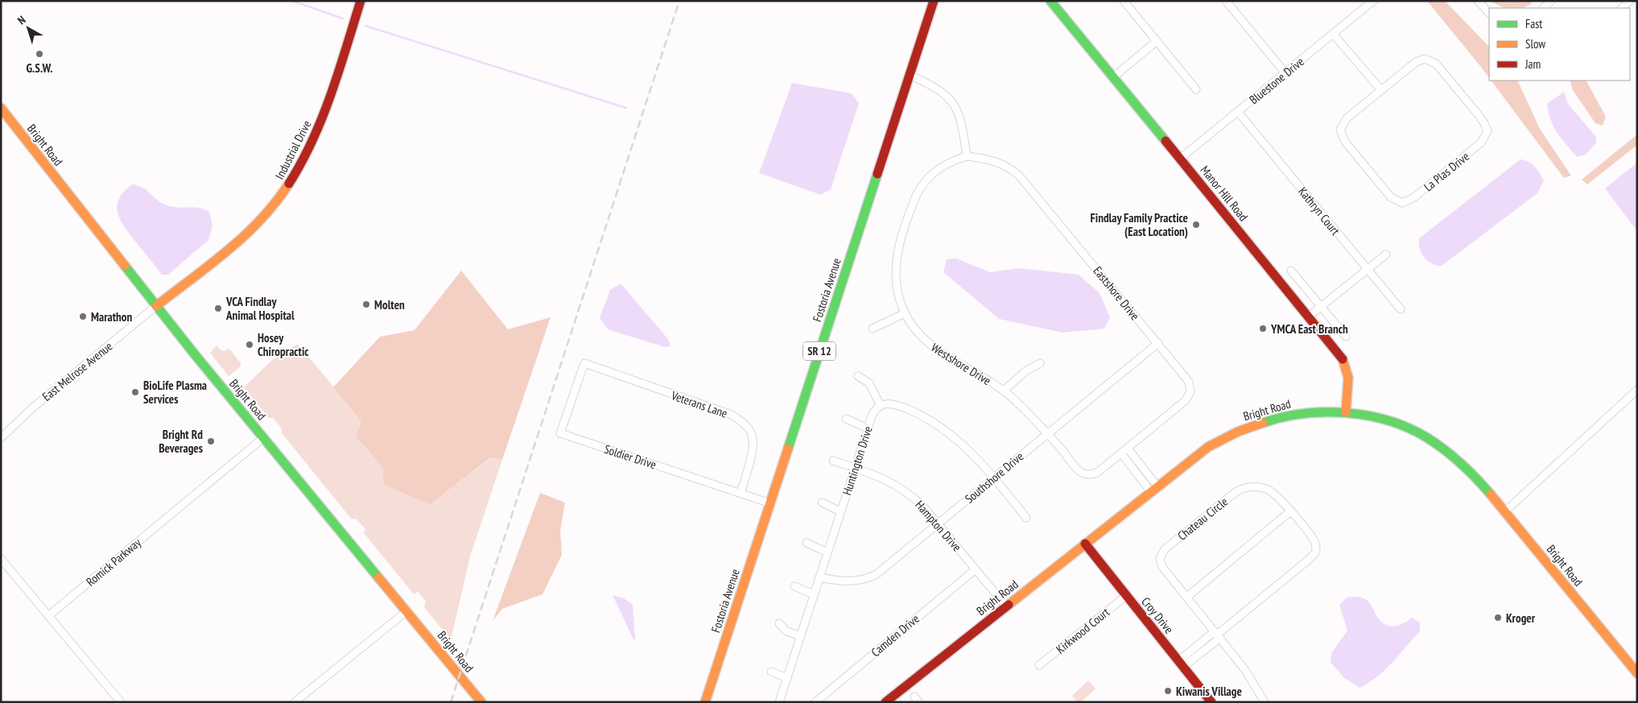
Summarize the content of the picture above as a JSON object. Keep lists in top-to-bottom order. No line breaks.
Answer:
{"streets":{"main road":["Bright Road","Industrial Drive","Manor Hill Road","Fostoria Avenue","SR 12","Croy Drive"],"street":["Bluestone Drive","La Plas Drive","Kathryn Court","Eastshore Drive","Westshore Drive","East Melrose Avenue","Veterans Lane","Soldier Drive","Huntington Drive","Southshore Drive","Chateau Circle","Hampton Drive","Romick Parkway","Kirkwood Court","Camden Drive"]},"crossings":[["Bluestone Drive","Manor Hill Road"],["Bluestone Drive","Kathryn Court"],["Bright Road","Industrial Drive"],["Bright Road","Manor Hill Road"],["Bright Road","East Melrose Avenue"],["Bright Road","Hampton Drive"],["Bright Road","Romick Parkway"],["Bright Road","Croy Drive"],["Industrial Drive","East Melrose Avenue"],["Fostoria Avenue","Soldier Drive"],["Eastshore Drive","Westshore Drive"],["Eastshore Drive","Southshore Drive"],["Westshore Drive","Southshore Drive"],["Veterans Lane","Soldier Drive"],["Huntington Drive","Southshore Drive"],["Huntington Drive","Hampton Drive"],["Southshore Drive","Hampton Drive"],["Hampton Drive","Camden Drive"],["Croy Drive","Kirkwood Court"]],"places":["G.S.W.","Findlay Family Practice (East Location)","Molten","VCA Findlay Animal Hospital","Marathon","YMCA East Branch","Hosey Chiropractic","BioLife Plasma Services","Bright Rd Beverages","Kroger","Kiwanis Village"],"legend":["Fast","Slow","Jam"],"north":"top left"}
